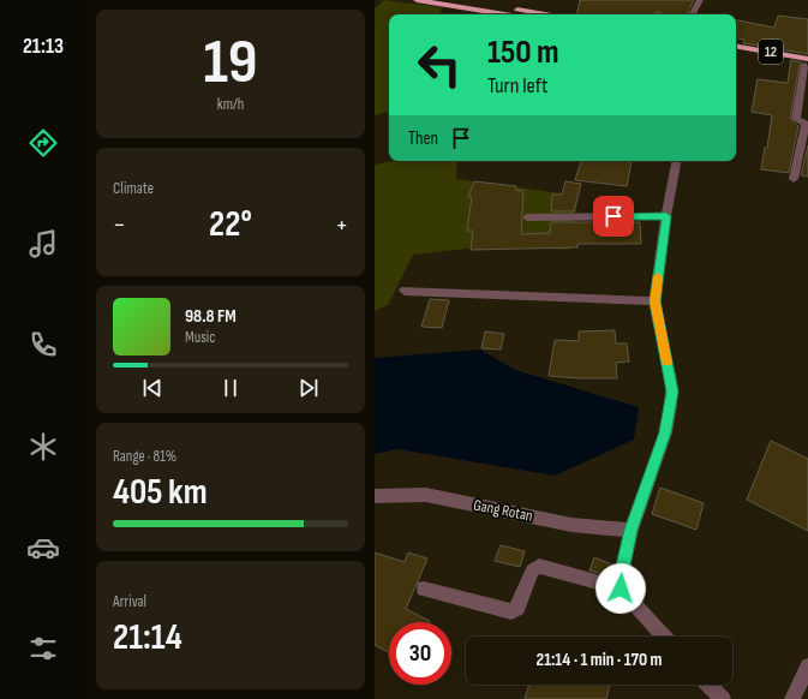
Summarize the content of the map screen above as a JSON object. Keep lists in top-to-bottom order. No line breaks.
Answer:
{"streets":{"highway":["12"],"street":["Gang Rotan"]},"page":{"tabs":"21:13","tile":[["19","km/h"],"Climate",["Range · 81%","405 km"],["Arrival","21:14"]],"turn":["150 m","Turn left"],"then":"Then","heat":["−","22°","+"],"song":["98.8 FM","Music"],"limit":"30","trip":"21:14 · 1 min · 170 m"}}
